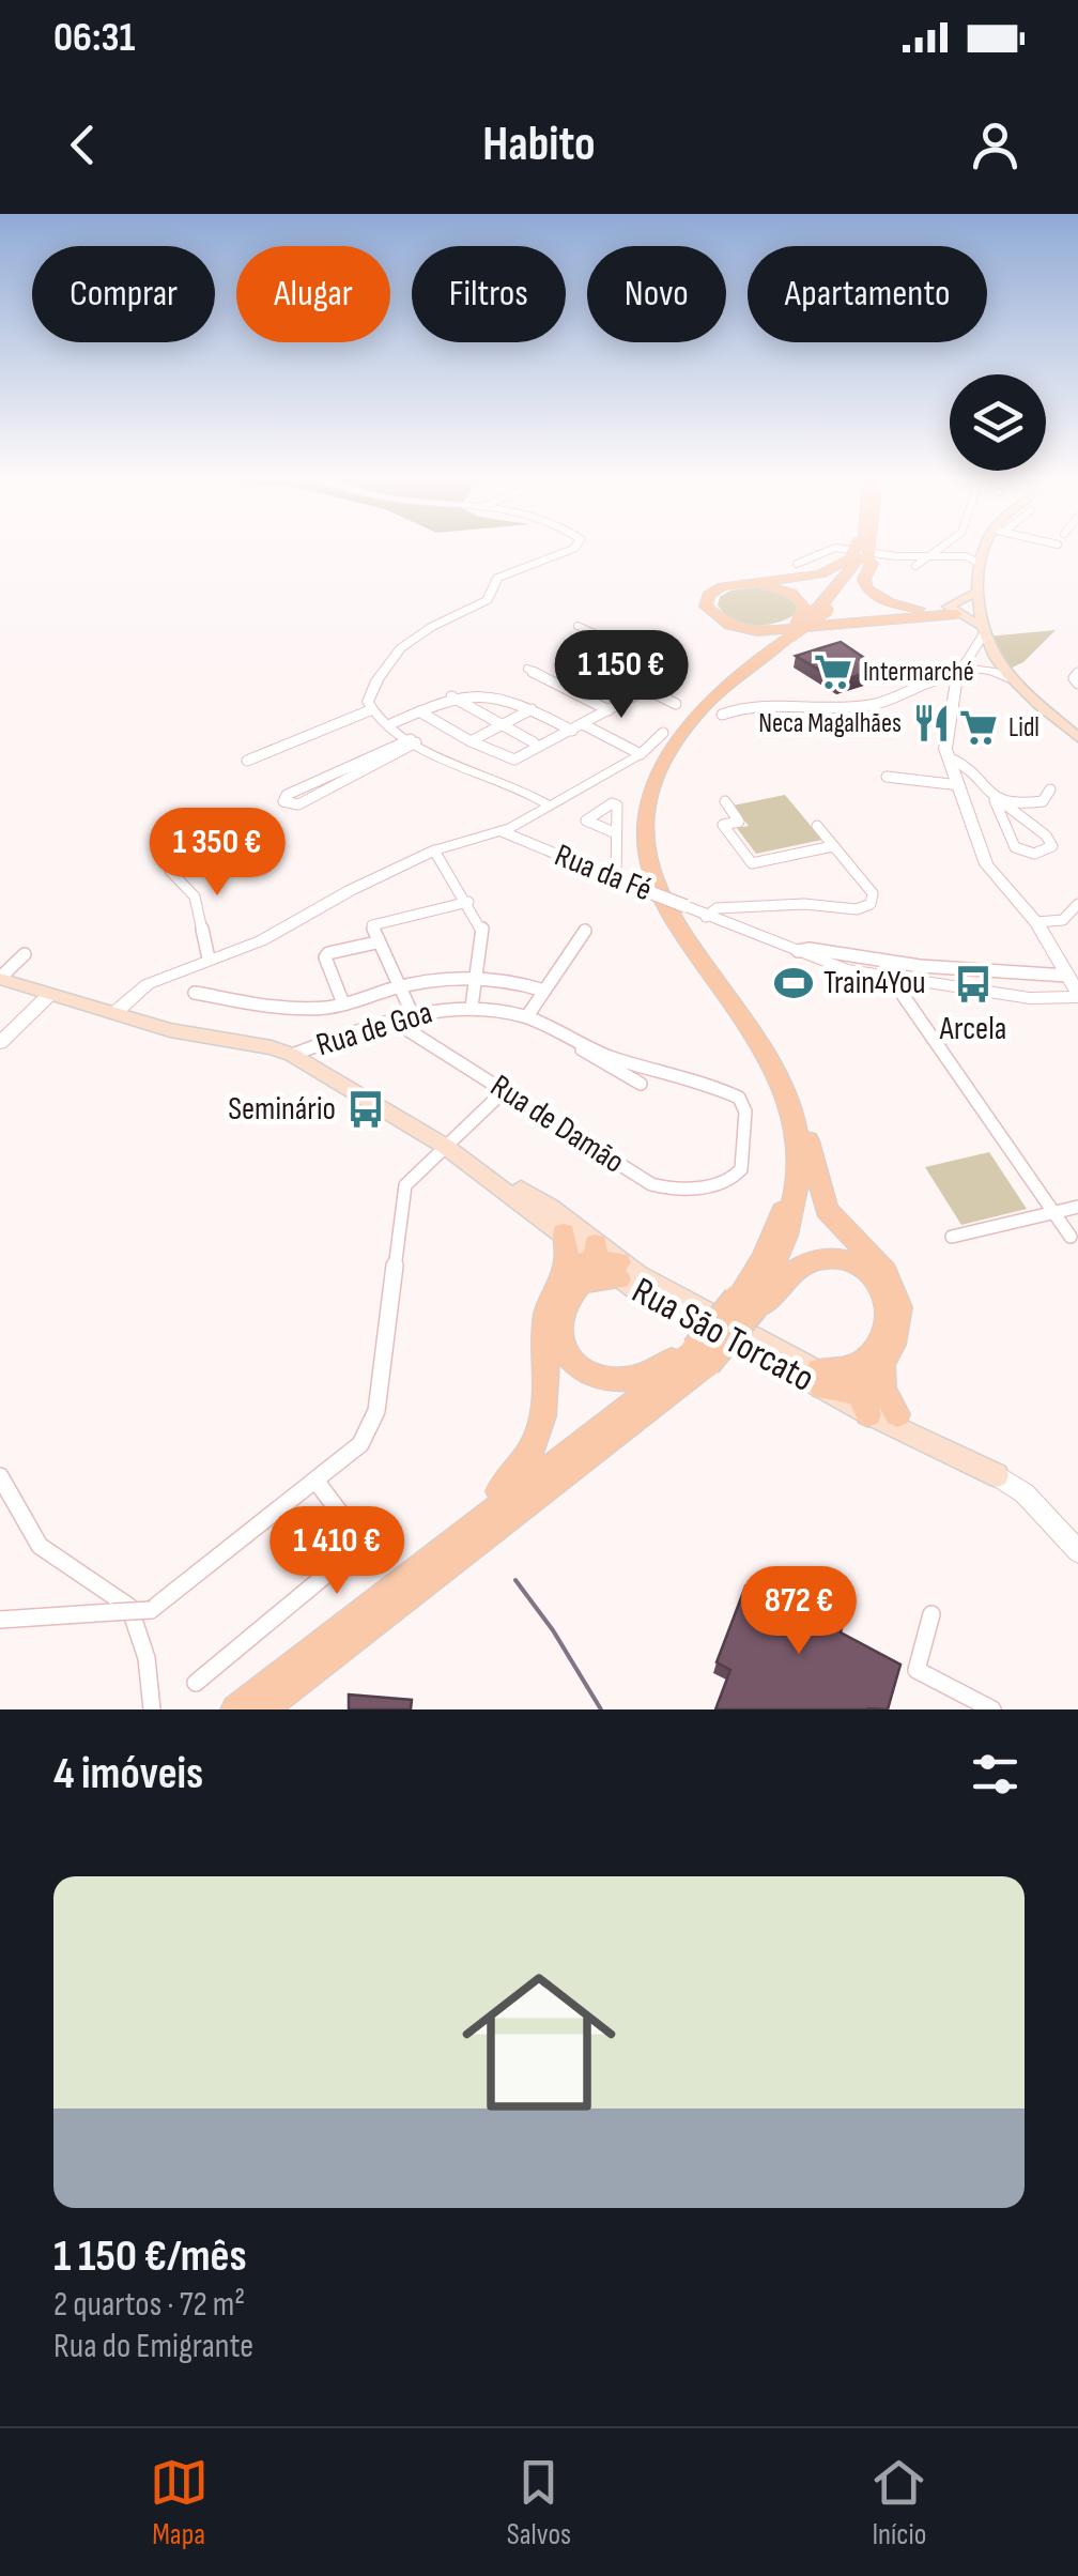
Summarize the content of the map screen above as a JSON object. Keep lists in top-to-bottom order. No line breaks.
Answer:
{"streets":{"main road":["Rua São Torcato"],"street":["Rua da Fé","Rua de Goa","Rua de Damão"]},"crossings":[["Rua de Goa","Rua de Damão"],["Rua de Goa","Rua São Torcato"]],"places":{"supermarket":["Intermarché","Lidl"],"restaurant":["Neca Magalhães"],"sports":["Train4You"],"bus stop":["Arcela","Seminário"]},"page":{"status":"06:31","header":"Habito","chip":["Comprar","Alugar","Filtros","Novo","Apartamento"],"price":["1 150 €","1 350 €","1 410 €","872 €"],"heading":"4 imóveis","list":[{"name":"1 150 €/mês","note":"2 quartos · 72 m² · Rua do Emigrante"}],"tabs":["Mapa","Salvos","Início"]}}
